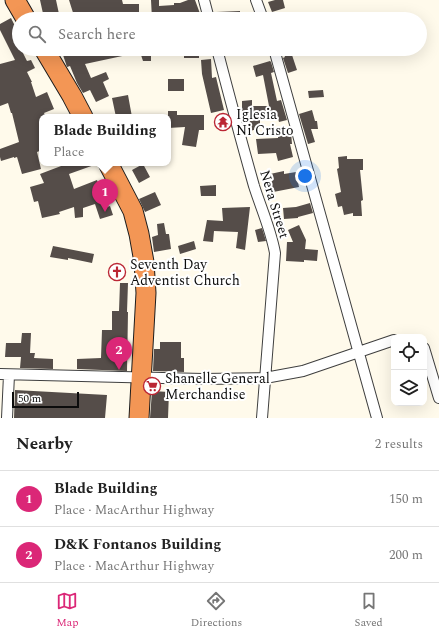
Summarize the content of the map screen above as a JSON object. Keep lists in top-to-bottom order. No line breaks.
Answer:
{"streets":{"street":["Nera Street"]},"places":{"temple":["Iglesia Ni Cristo"],"church":["Seventh Day Adventist Church"],"supermarket":["Shanelle General Merchandise"]},"scale_bar":"50 m","page":{"search":"Search here","popup":["Blade Building","Place"],"pins":["1","2"],"scale":"50 m","heading":["Nearby","2 results"],"list":[{"mark":"1","name":"Blade Building","note":"Place · MacArthur Highway","value":"150 m"},{"mark":"2","name":"D&K Fontanos Building","note":"Place · MacArthur Highway","value":"200 m"}],"nav":["Map","Directions","Saved"]}}
